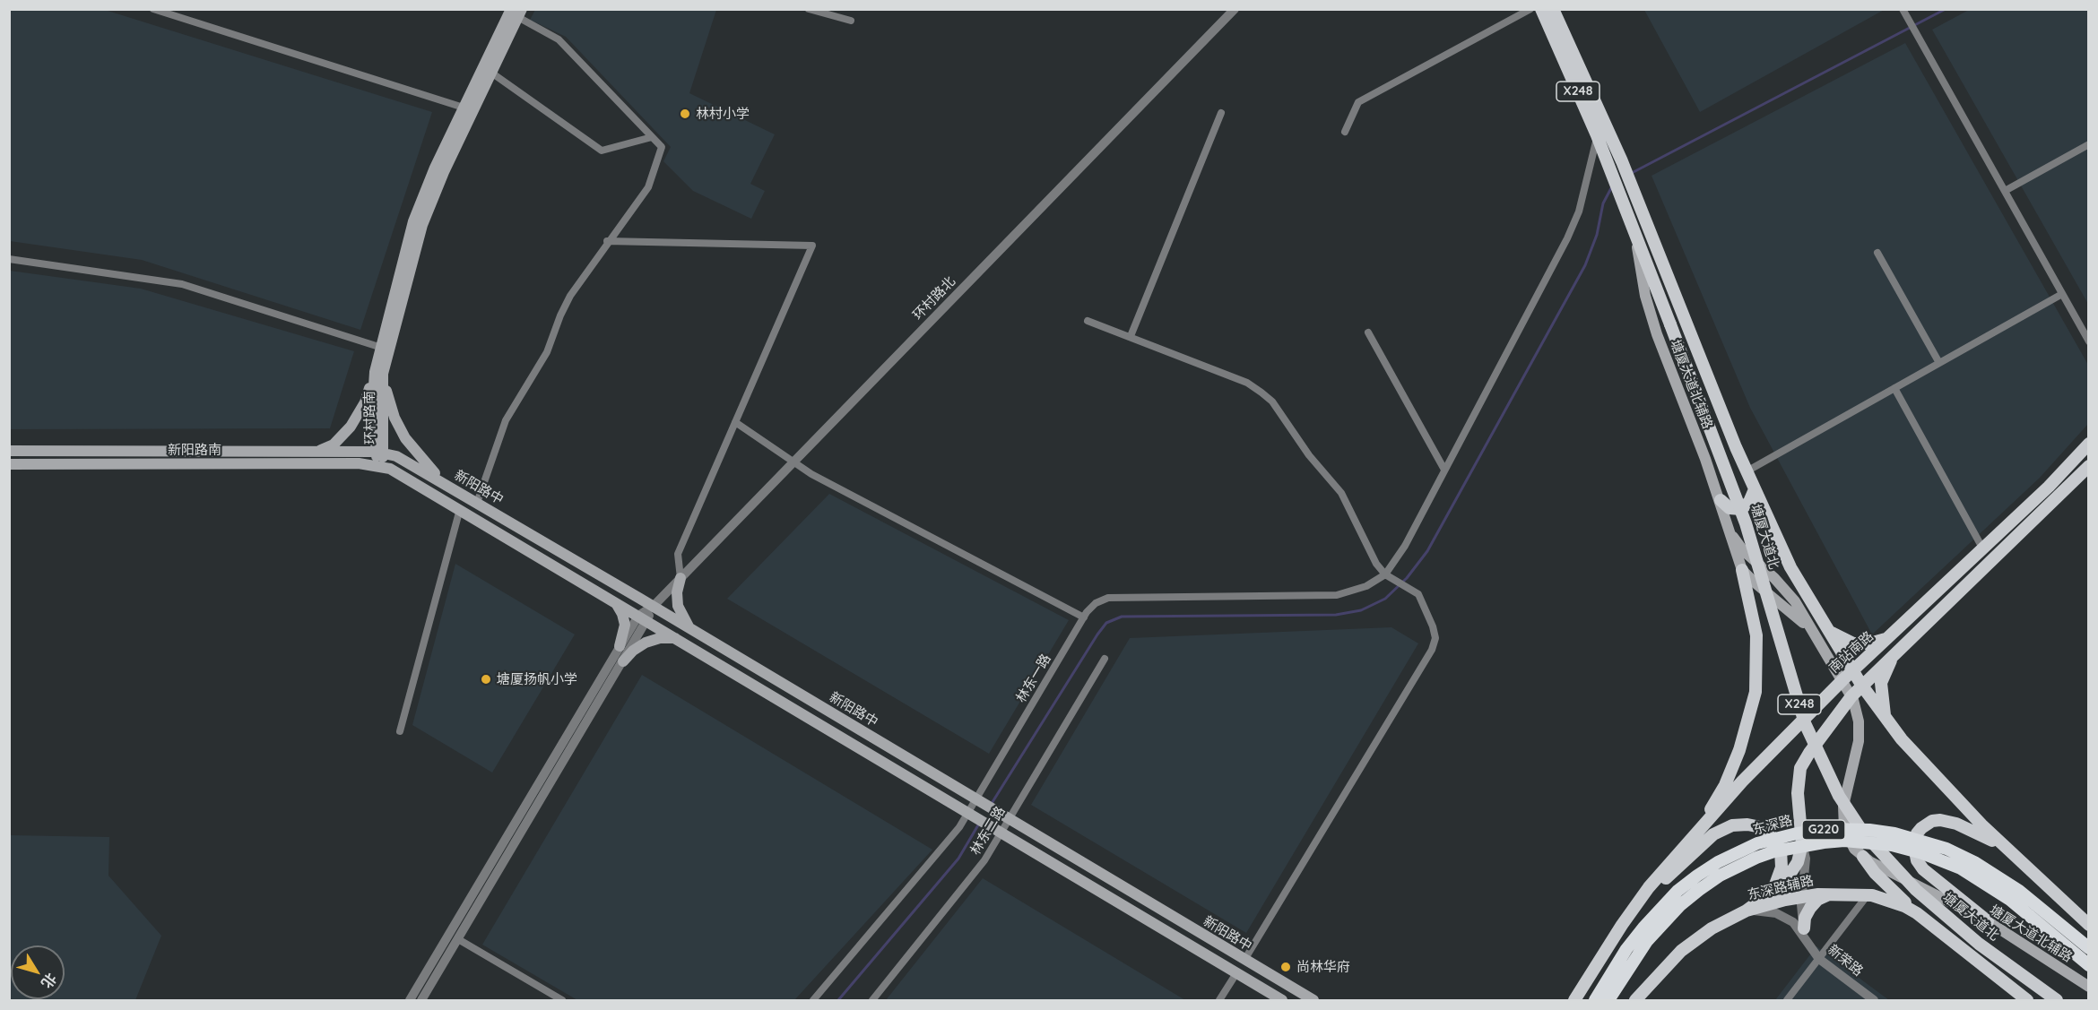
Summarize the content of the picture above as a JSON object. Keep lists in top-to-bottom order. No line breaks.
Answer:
{"streets":{"highway":["东深路","G220"],"main road":["X248","塘厦大道北辅路","环村路南","新阳路南","新阳路中","塘厦大道北","南站南路","东深路辅路"],"street":["环村路北","林东一路","林东二路","新荣路"]},"crossings":[["环村路北","新阳路中"],["塘厦大道北辅路","塘厦大道北"],["塘厦大道北辅路","南站南路"],["环村路南","新阳路南"],["环村路南","新阳路中"],["新阳路南","新阳路中"],["新阳路中","林东一路"],["新阳路中","林东二路"],["塘厦大道北","南站南路"]],"places":["林村小学","塘厦扬帆小学","尚林华府"],"north":"bottom right"}
